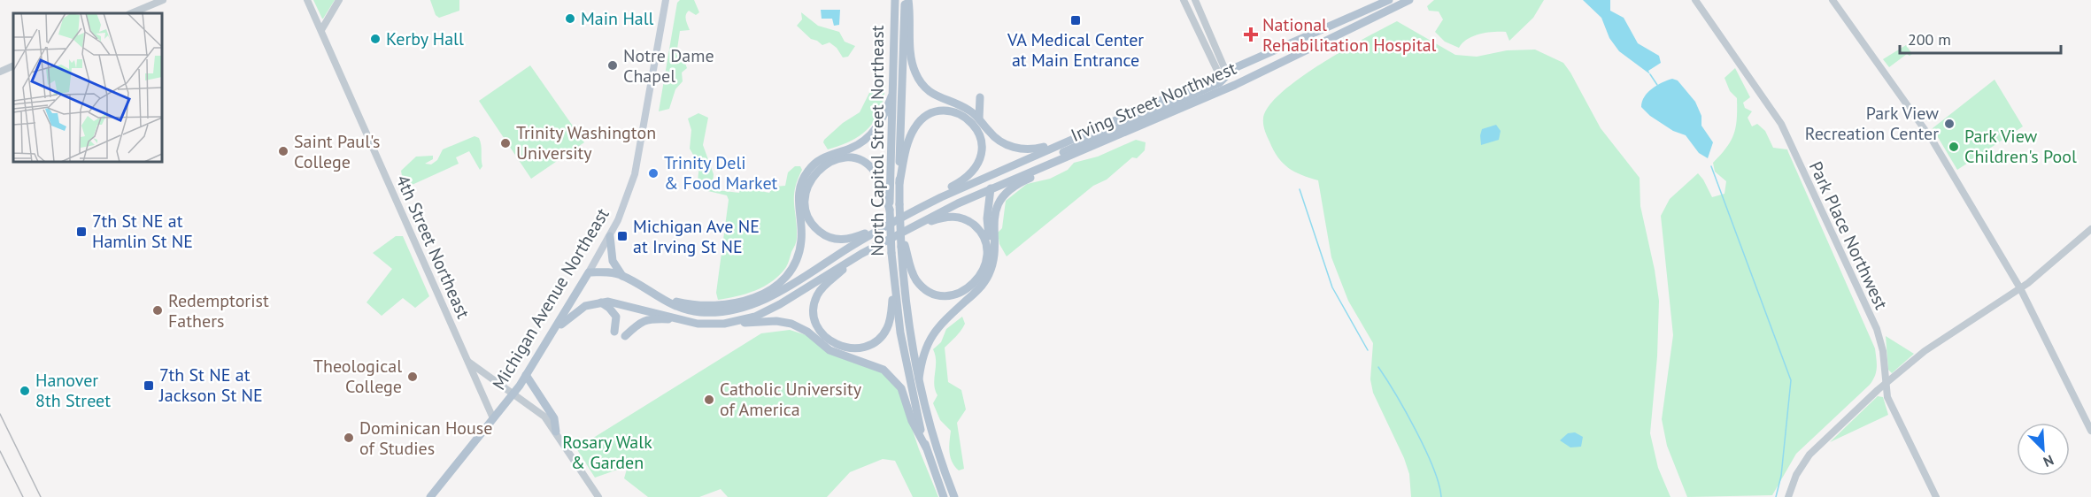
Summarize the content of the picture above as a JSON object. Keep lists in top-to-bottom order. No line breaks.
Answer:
{"streets":{"main road":["Irving Street Northwest","North Capitol Street Northeast","Michigan Avenue Northeast"],"street":["Park Place Northwest","4th Street Northeast"]},"crossings":[["4th Street Northeast","Michigan Avenue Northeast"]],"parks":["Rosary Walk & Garden"],"places":{"other":["Main Hall","Kerby Hall","Notre Dame Chapel","Park View Recreation Center","Trinity Washington University","Park View Children's Pool","Saint Paul's College","Trinity Deli & Food Market","Redemptorist Fathers","Theological College","Hanover 8th Street","Catholic University of America","Dominican House of Studies"],"transit":["VA Medical Center at Main Entrance","7th St NE at Hamlin St NE","Michigan Ave NE at Irving St NE","7th St NE at Jackson St NE"],"health":["National Rehabilitation Hospital"]},"scale_bar":"200 m","north":"bottom right"}
